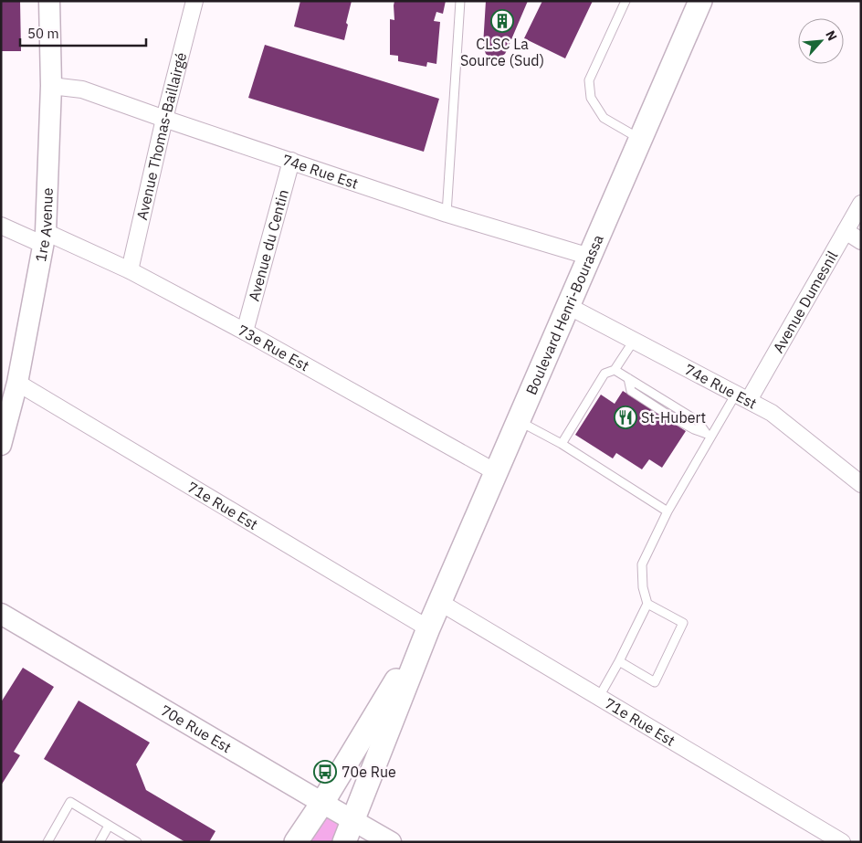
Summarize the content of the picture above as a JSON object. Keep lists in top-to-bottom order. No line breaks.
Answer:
{"streets":{"main road":["Boulevard Henri-Bourassa"],"street":["Avenue Thomas-Baillairgé","74e Rue Est","1re Avenue","Avenue du Centin","Avenue Dumesnil","73e Rue Est","71e Rue Est","70e Rue Est"]},"crossings":[["Avenue Thomas-Baillairgé","74e Rue Est"],["Avenue Thomas-Baillairgé","73e Rue Est"],["74e Rue Est","1re Avenue"],["74e Rue Est","Avenue du Centin"],["74e Rue Est","Avenue Dumesnil"],["74e Rue Est","Boulevard Henri-Bourassa"],["1re Avenue","73e Rue Est"],["1re Avenue","71e Rue Est"],["Avenue du Centin","73e Rue Est"],["Boulevard Henri-Bourassa","73e Rue Est"],["Boulevard Henri-Bourassa","71e Rue Est"],["Boulevard Henri-Bourassa","70e Rue Est"]],"places":{"building":["CLSC La Source (Sud)"],"restaurant":["St-Hubert"],"bus stop":["70e Rue"]},"scale_bar":"50 m","north":"top right"}
